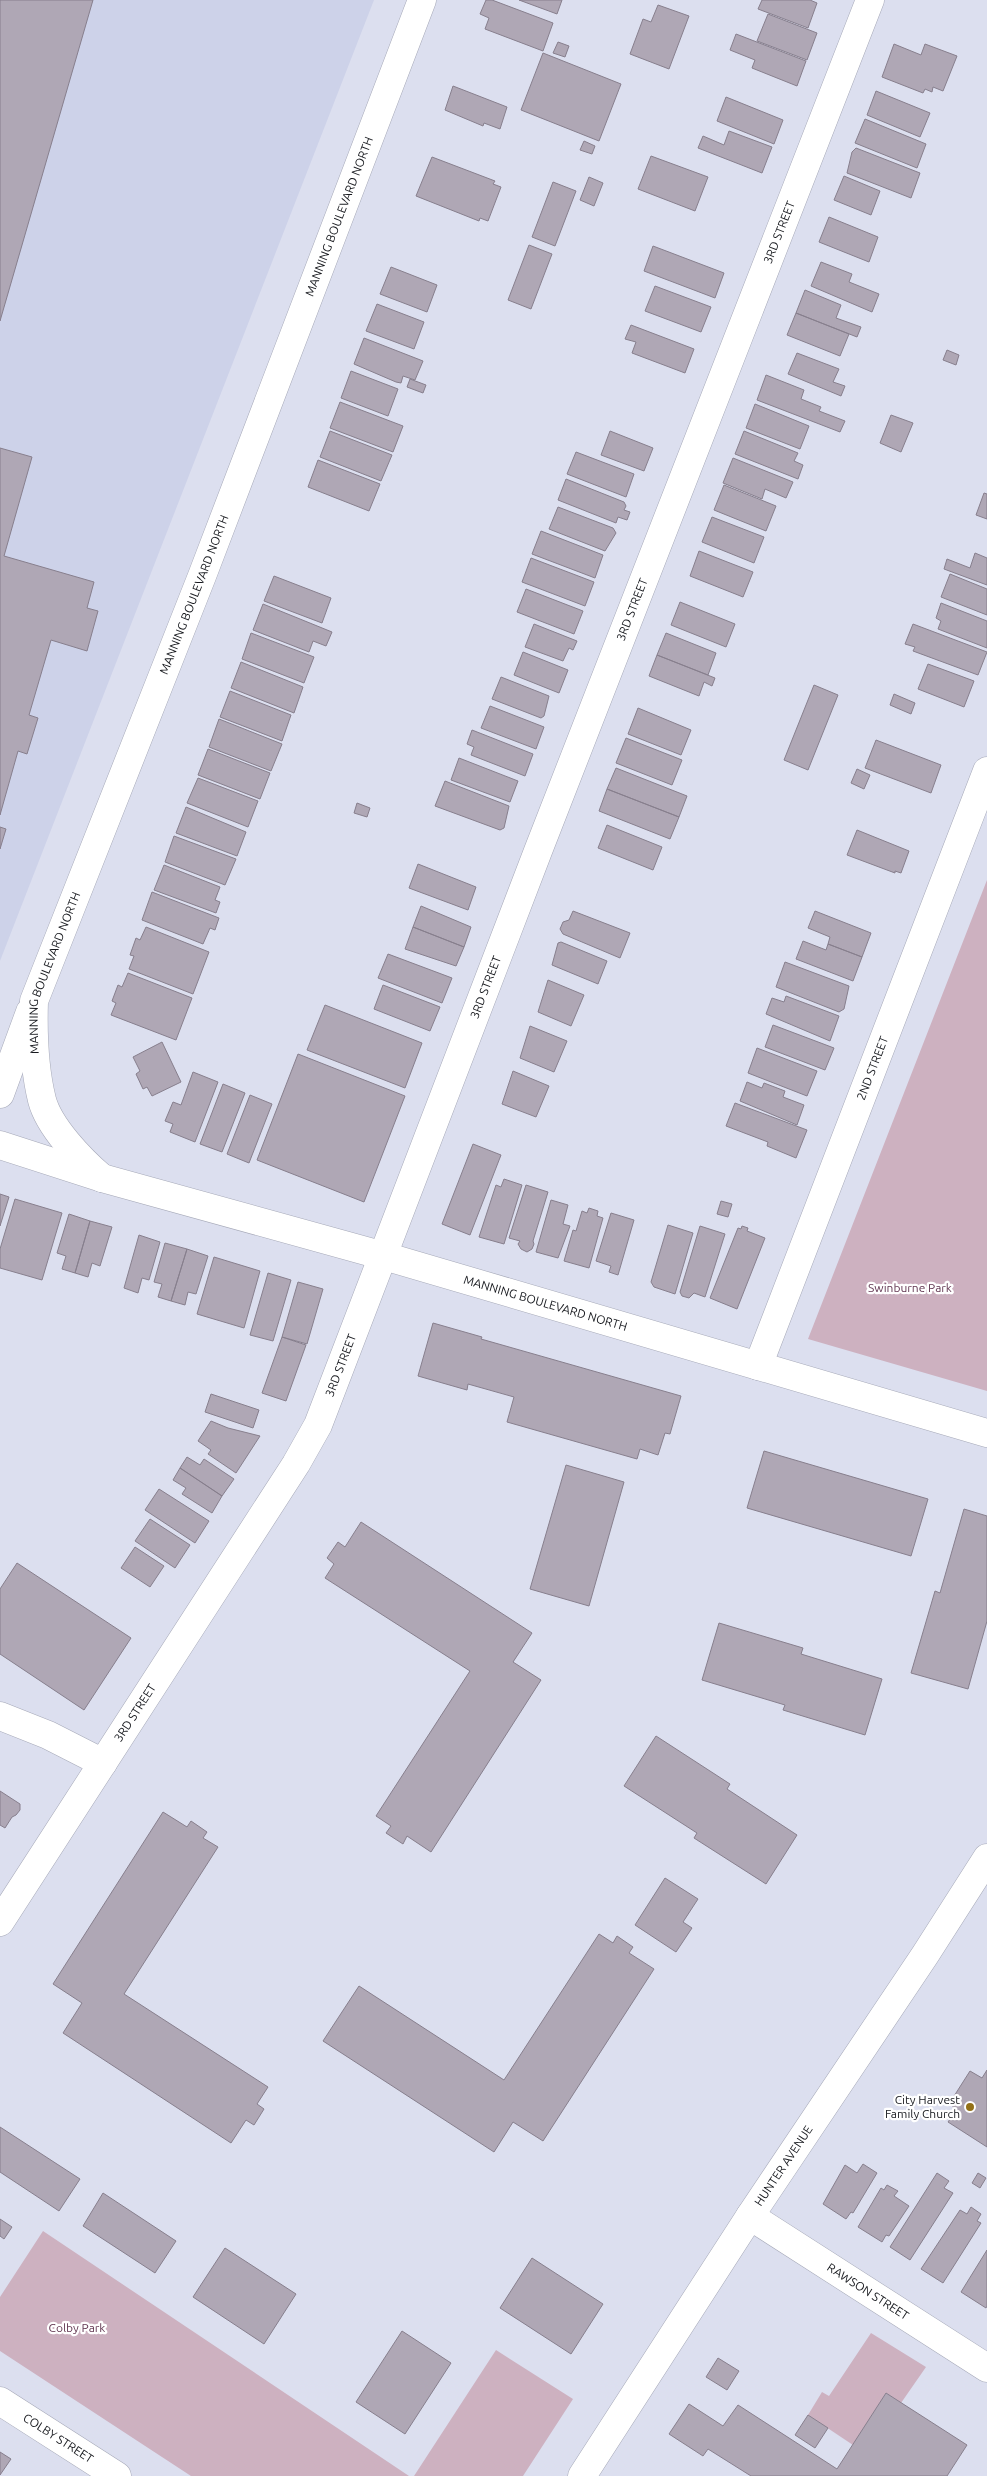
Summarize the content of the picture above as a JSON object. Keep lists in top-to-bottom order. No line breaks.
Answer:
{"streets":{"street":["MANNING BOULEVARD NORTH","3RD STREET","2ND STREET","HUNTER AVENUE","RAWSON STREET","COLBY STREET"]},"crossings":[["MANNING BOULEVARD NORTH","3RD STREET"],["MANNING BOULEVARD NORTH","2ND STREET"],["HUNTER AVENUE","RAWSON STREET"]],"parks":["Swinburne Park","Colby Park"],"places":["City Harvest Family Church"]}
